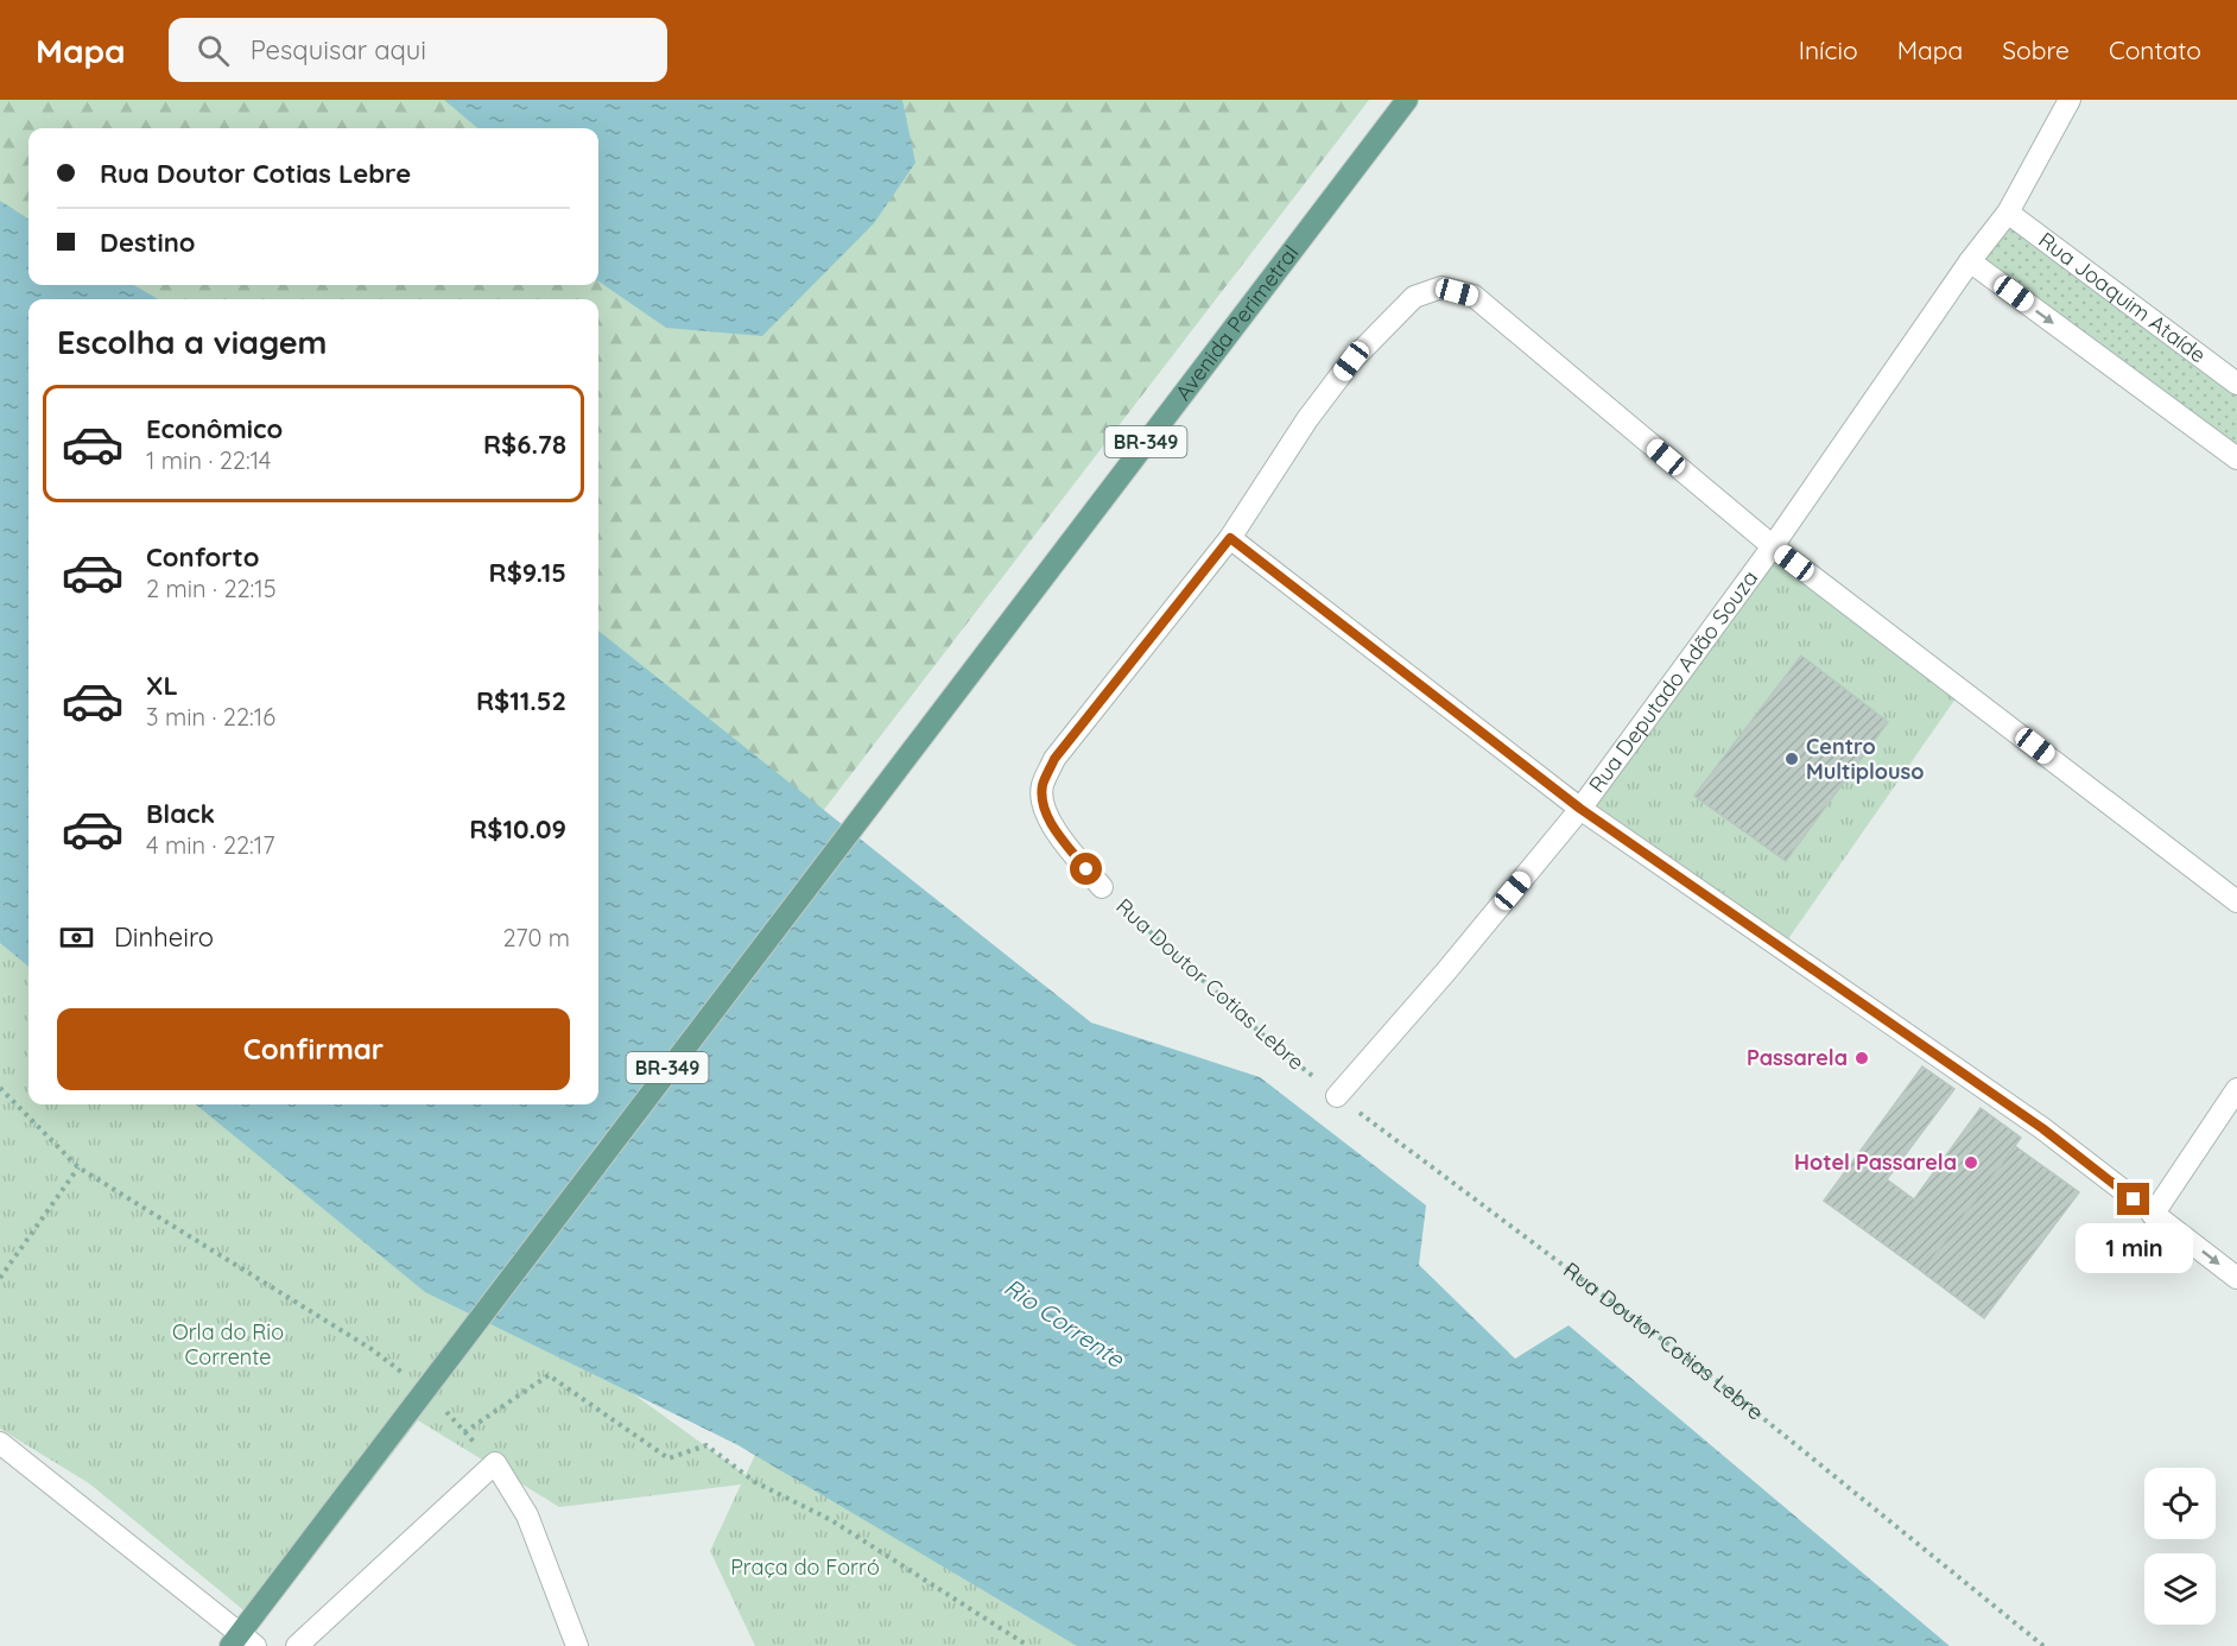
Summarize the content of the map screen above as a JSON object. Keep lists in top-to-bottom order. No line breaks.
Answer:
{"streets":{"main road":["Avenida Perimetral","BR-349"],"street":["Rua Joaquim Ataíde","Rua Deputado Adão Souza","Rua Doutor Cotias Lebre"]},"crossings":[["Rua Joaquim Ataíde","Rua Deputado Adão Souza"],["Avenida Perimetral","BR-349"],["Rua Deputado Adão Souza","Rua Doutor Cotias Lebre"]],"water":["Rio Corrente"],"parks":["Orla do Rio Corrente","Praça do Forró"],"places":["Centro Multiplouso","Passarela","Hotel Passarela"],"page":{"header":"Mapa","search":"Pesquisar aqui","nav":["Início","Mapa","Sobre","Contato"],"banner":["Rua Doutor Cotias Lebre","Destino"],"heading":"Escolha a viagem","list":[{"name":"Econômico","note":"1 min · 22:14","value":"R$6.78"},{"name":"Conforto","note":"2 min · 22:15","value":"R$9.15"},{"name":"XL","note":"3 min · 22:16","value":"R$11.52"},{"name":"Black","note":"4 min · 22:17","value":"R$10.09"}],"pay":["Dinheiro","270 m"],"buttons":"Confirmar","bubble":"1 min"}}
